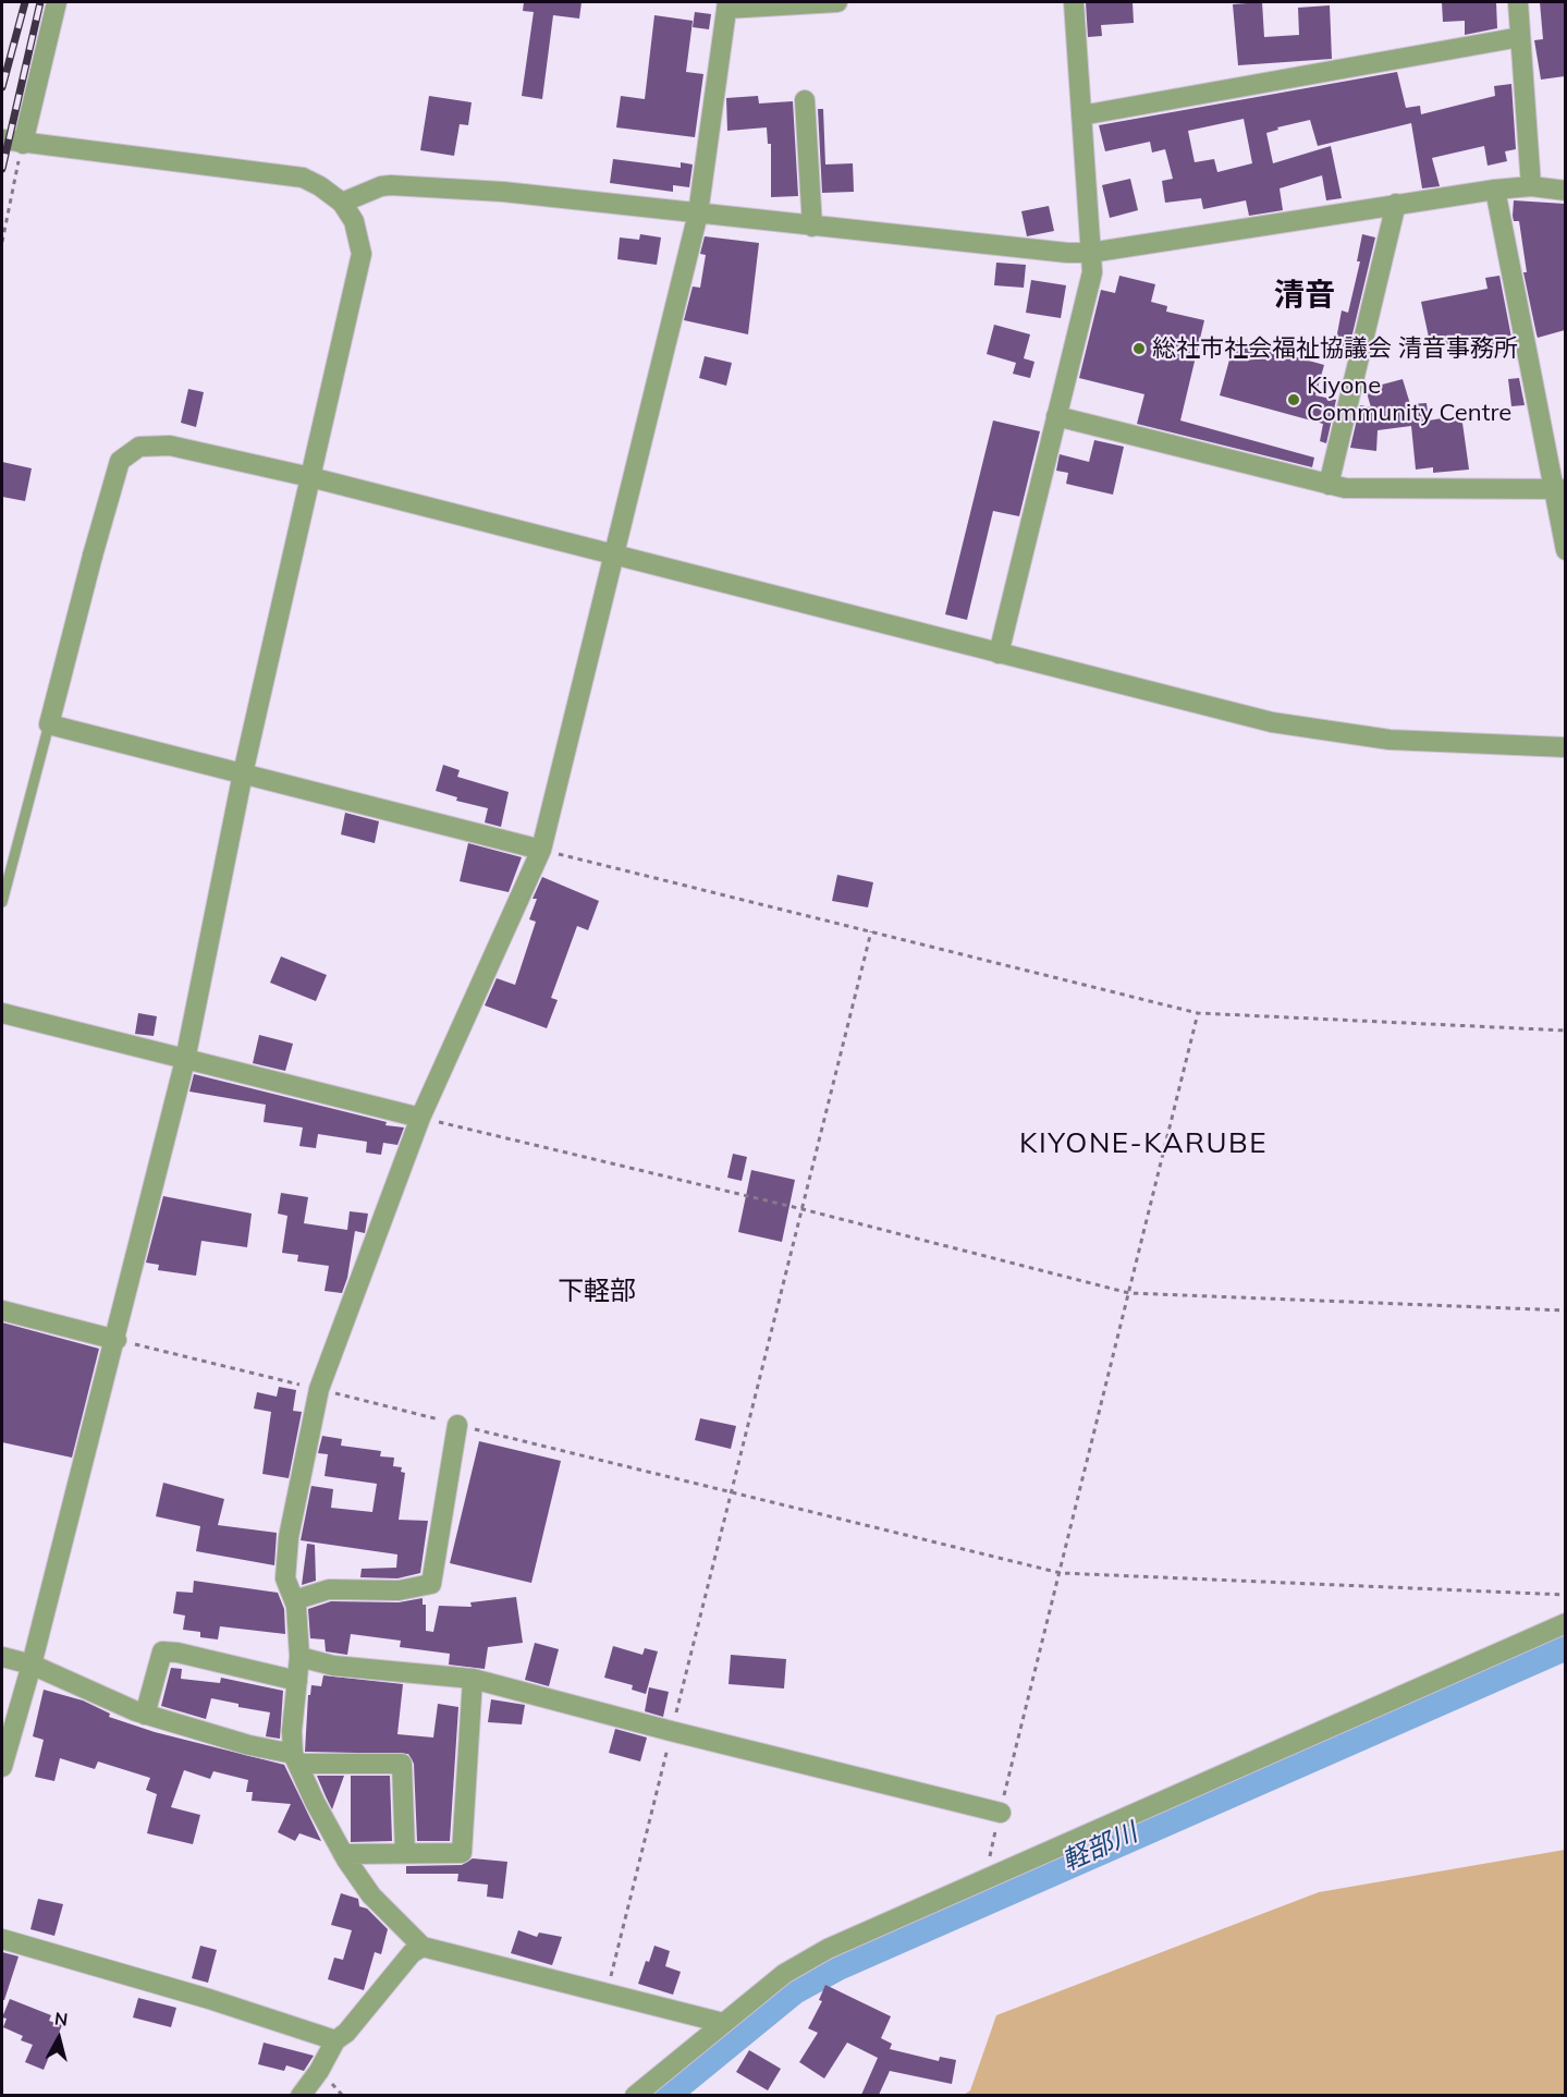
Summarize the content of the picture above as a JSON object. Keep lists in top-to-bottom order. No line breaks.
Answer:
{"districts":["清音","KIYONE-KARUBE","下軽部"],"water":["軽部川"],"places":["総社市社会福祉協議会 清音事務所","Kiyone Community Centre"],"north":"top"}
